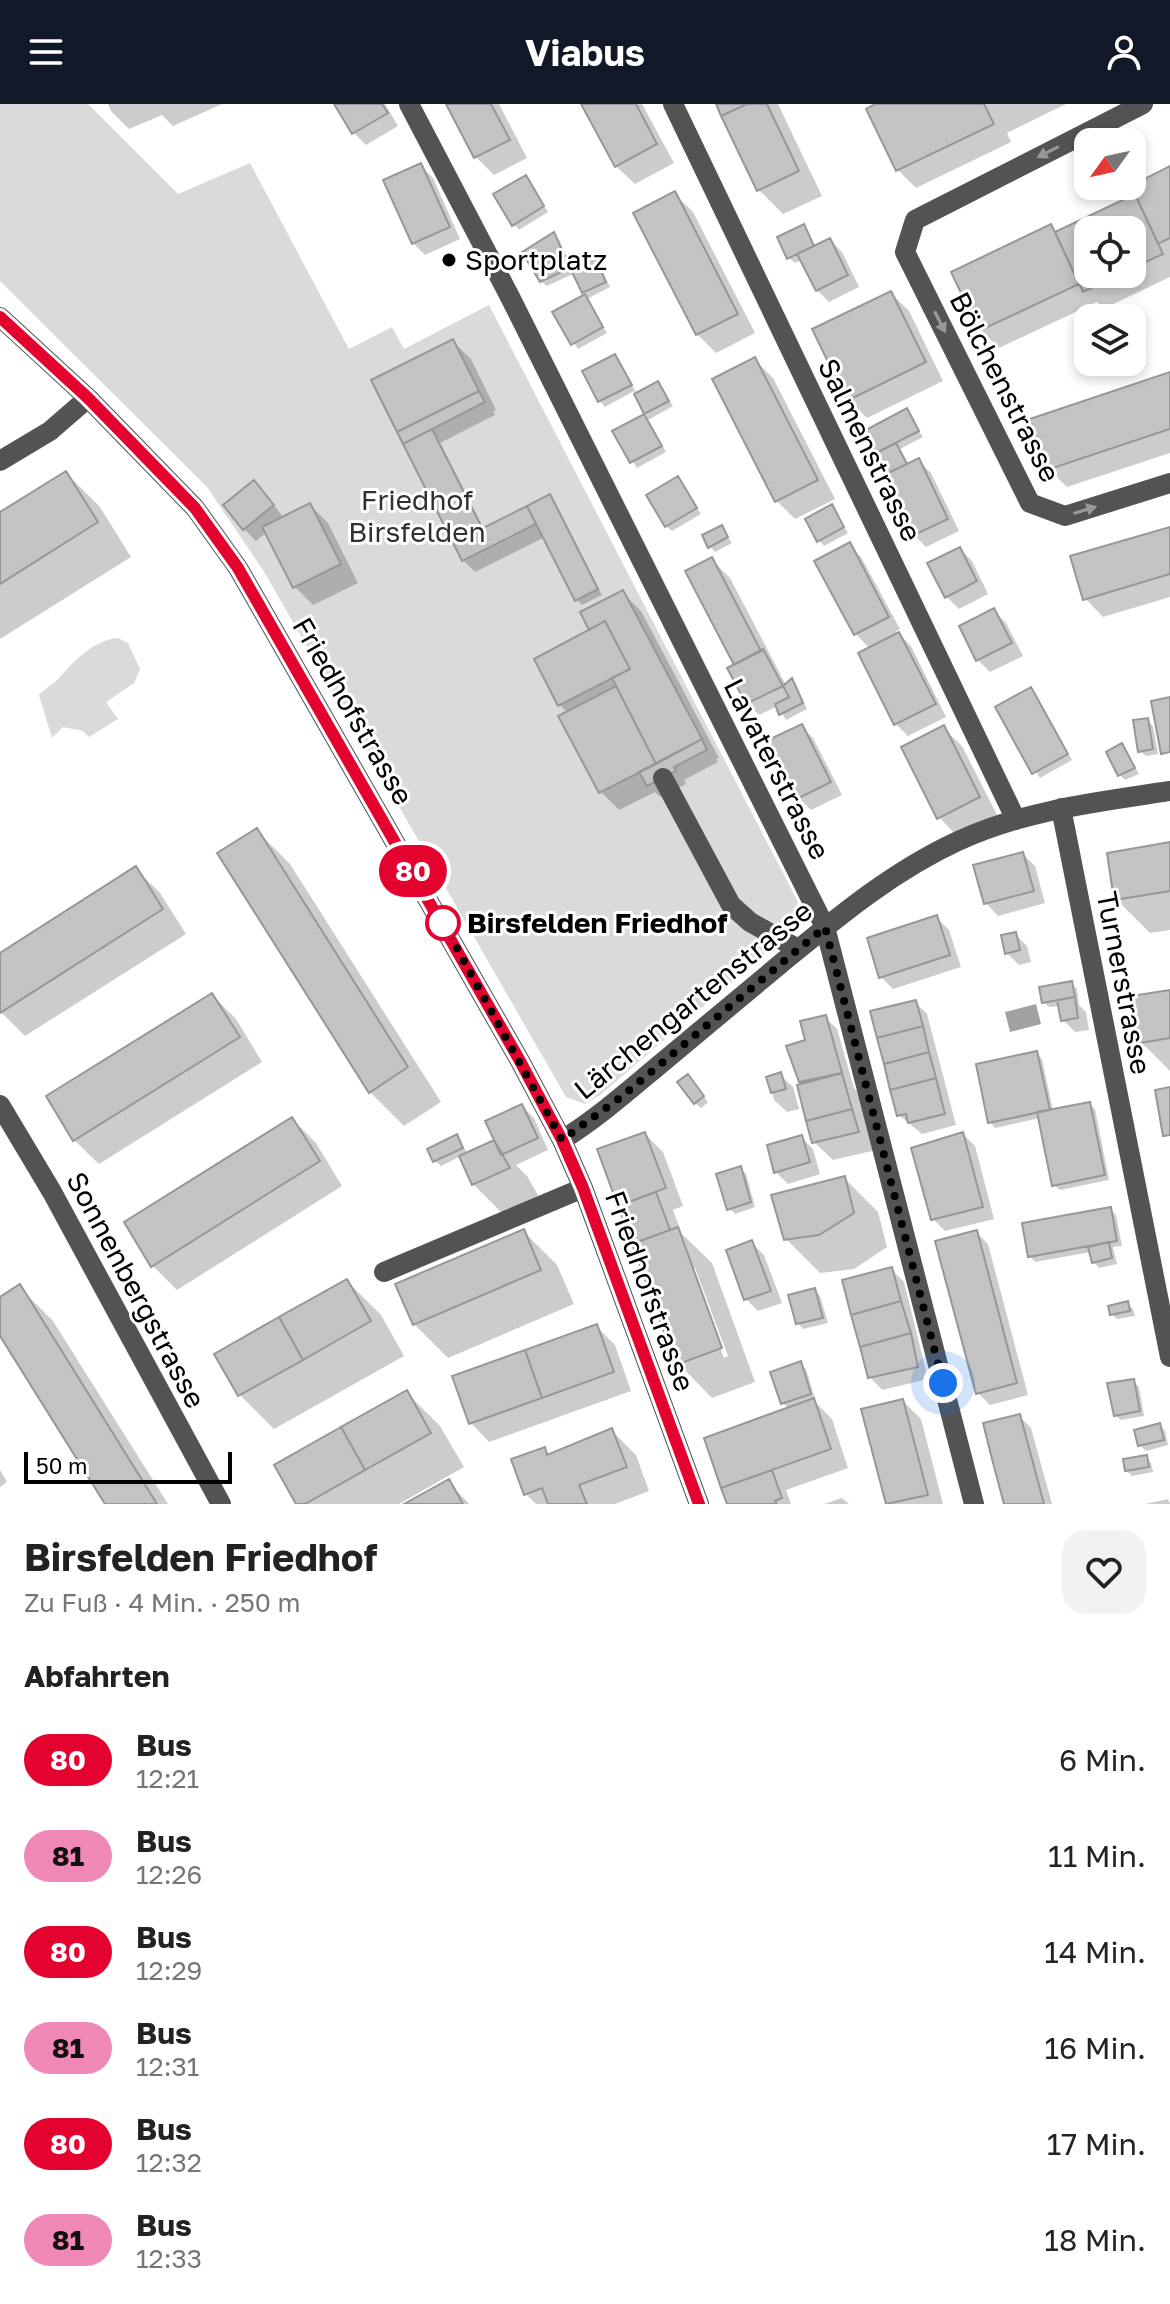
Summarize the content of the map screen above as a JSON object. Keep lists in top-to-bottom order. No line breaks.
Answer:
{"streets":{"street":["Bölchenstrasse","Salmenstrasse","Friedhofstrasse","Lavaterstrasse","Turnerstrasse","Lärchengartenstrasse","Sonnenbergstrasse"]},"crossings":[["Salmenstrasse","Lärchengartenstrasse"],["Friedhofstrasse","Lärchengartenstrasse"],["Lavaterstrasse","Lärchengartenstrasse"],["Turnerstrasse","Lärchengartenstrasse"]],"parks":["Friedhof Birsfelden"],"places":["Sportplatz","Birsfelden Friedhof"],"lines":["bus line 80"],"scale_bar":"50 m","north":"bottom left","page":{"header":"Viabus","on_map":"80","scale":"50 m","heading":[["Birsfelden Friedhof","Zu Fuß · 4 Min. · 250 m"],"Abfahrten"],"list":[{"mark":"80","name":"Bus","note":"12:21","value":"6 Min."},{"mark":"81","name":"Bus","note":"12:26","value":"11 Min."},{"mark":"80","name":"Bus","note":"12:29","value":"14 Min."},{"mark":"81","name":"Bus","note":"12:31","value":"16 Min."},{"mark":"80","name":"Bus","note":"12:32","value":"17 Min."},{"mark":"81","name":"Bus","note":"12:33","value":"18 Min."}]}}
